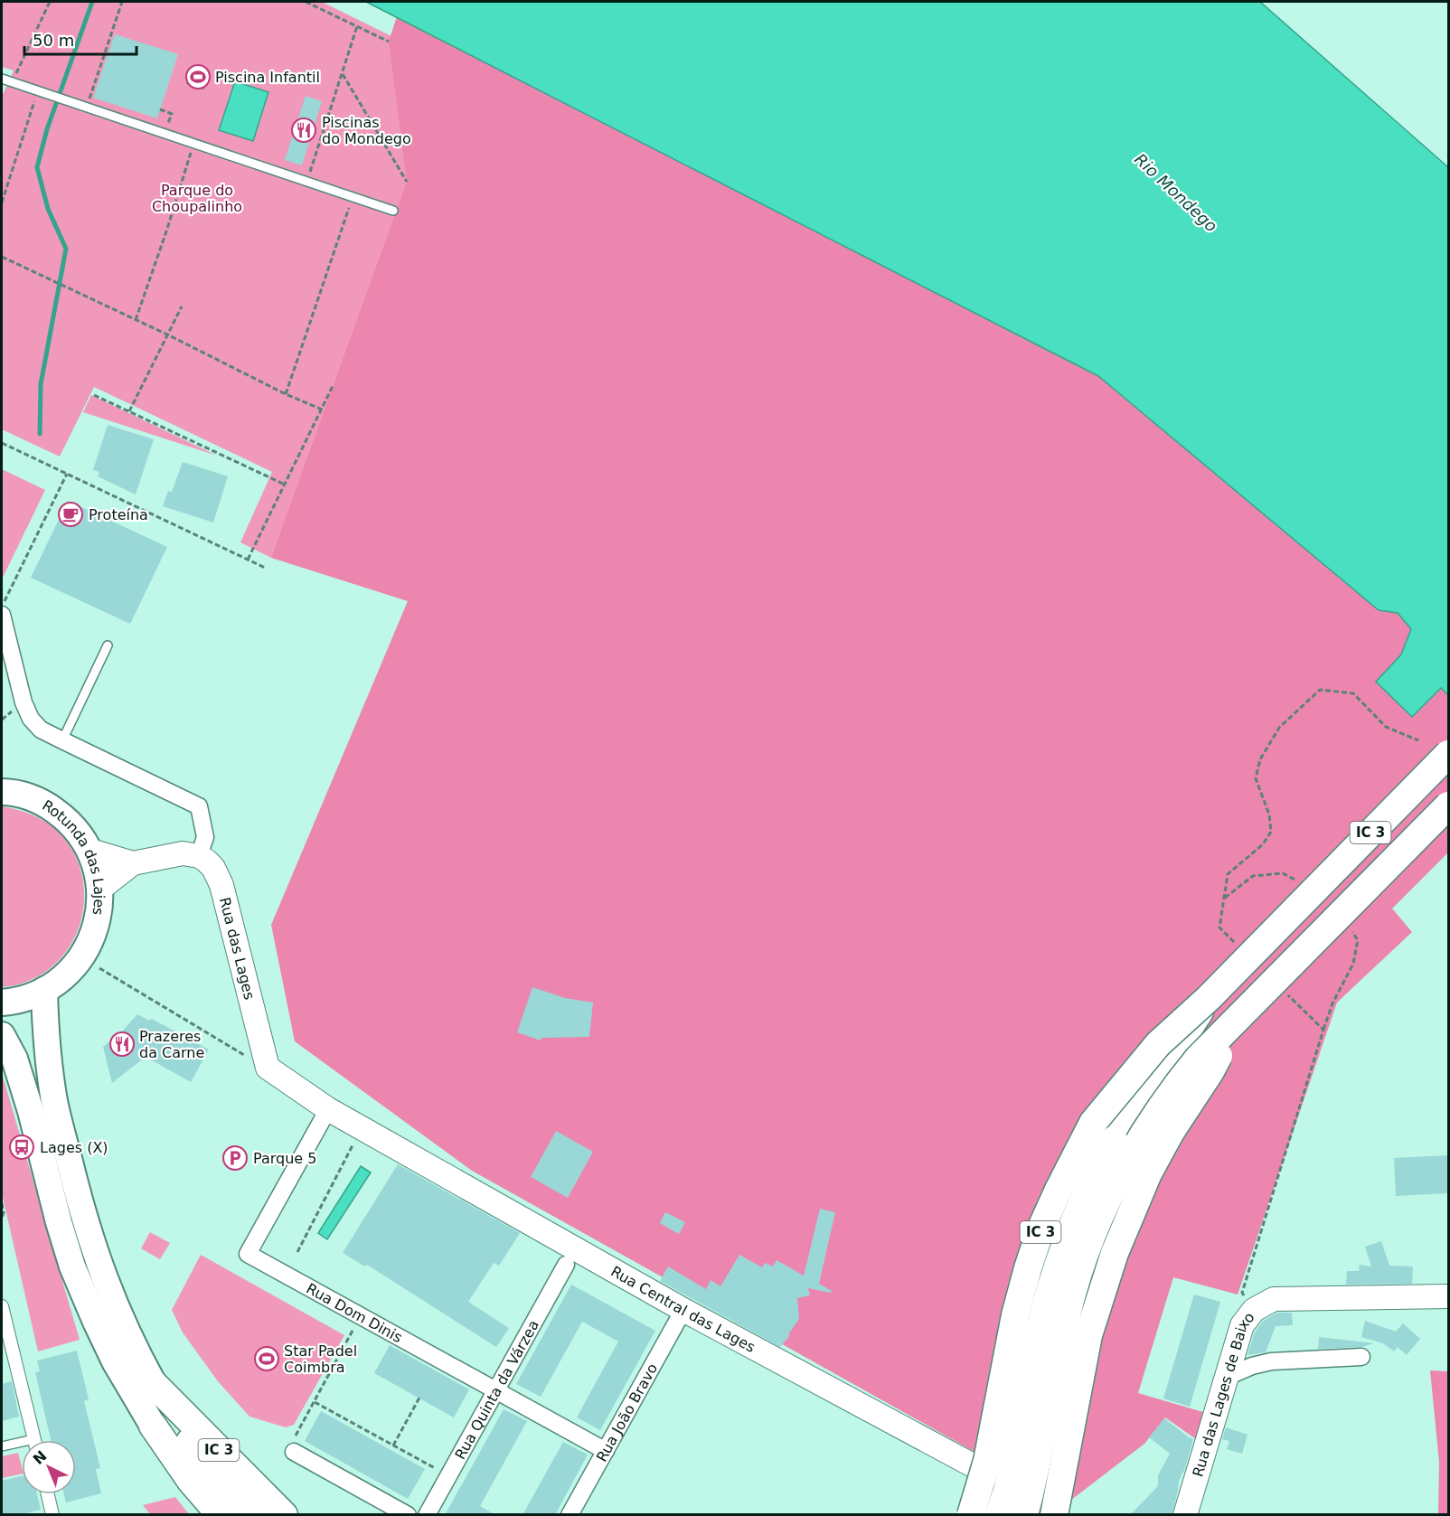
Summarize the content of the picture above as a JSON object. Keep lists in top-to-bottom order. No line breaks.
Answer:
{"streets":{"highway":["IC 3"],"main road":["Rotunda das Lajes","Rua das Lages","Rua Central das Lages","Rua das Lages de Baixo"],"street":["Rua Dom Dinis","Rua Quinta da Várzea","Rua João Bravo"]},"crossings":[["Rua das Lages","Rua Central das Lages"],["Rua Central das Lages","Rua Dom Dinis"],["Rua Central das Lages","Rua João Bravo"],["Rua Dom Dinis","Rua Quinta da Várzea"],["Rua Dom Dinis","Rua João Bravo"]],"water":["Rio Mondego"],"parks":["Parque do Choupalinho"],"places":{"sports":["Piscina Infantil","Star Padel Coimbra"],"restaurant":["Piscinas do Mondego","Prazeres da Carne"],"cafe":["Proteína"],"bus stop":["Lages (X)"],"parking":["Parque 5"]},"scale_bar":"50 m","north":"top left"}
